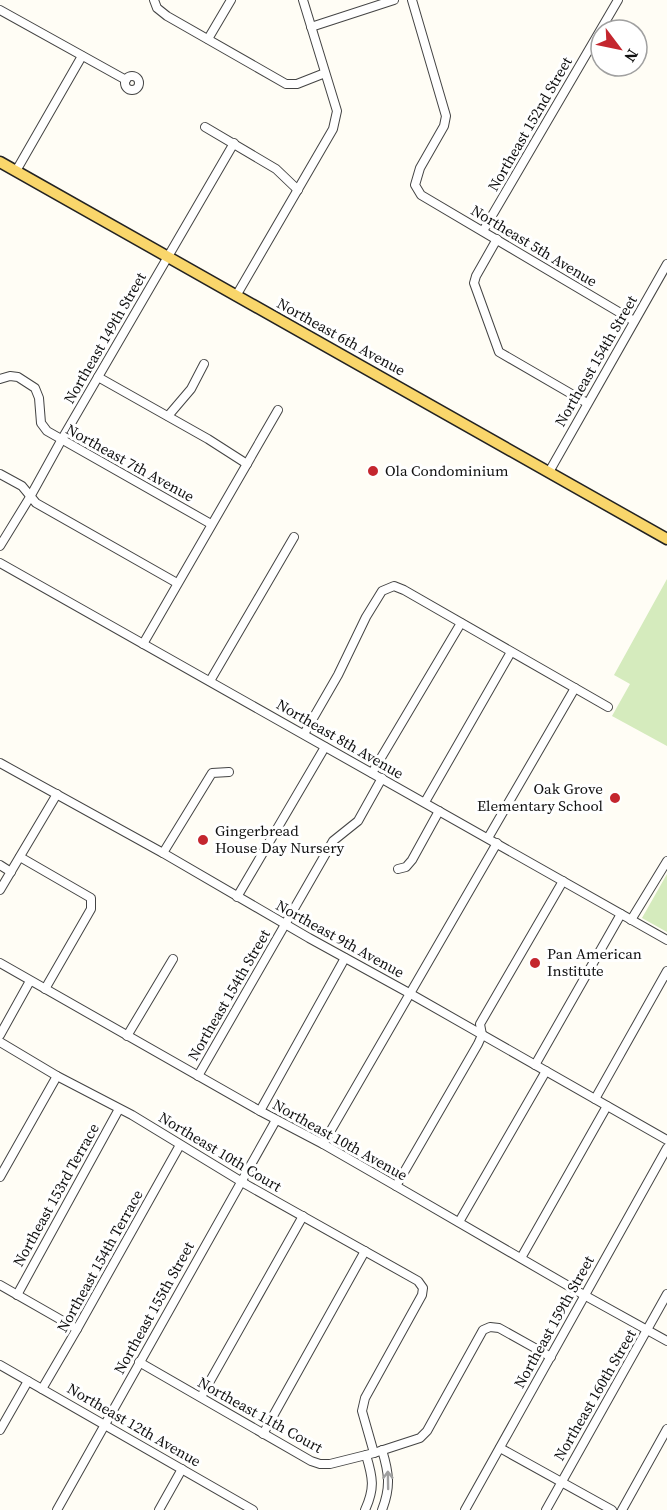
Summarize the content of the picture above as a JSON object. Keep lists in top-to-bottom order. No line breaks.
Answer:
{"streets":{"main road":["Northeast 6th Avenue"],"street":["Northeast 152nd Street","Northeast 5th Avenue","Northeast 149th Street","Northeast 154th Street","Northeast 7th Avenue","Northeast 8th Avenue","Northeast 9th Avenue","Northeast 10th Avenue","Northeast 10th Court","Northeast 153rd Terrace","Northeast 154th Terrace","Northeast 155th Street","Northeast 159th Street","Northeast 160th Street","Northeast 11th Court","Northeast 12th Avenue"]},"crossings":[["Northeast 152nd Street","Northeast 5th Avenue"],["Northeast 5th Avenue","Northeast 154th Street"],["Northeast 6th Avenue","Northeast 149th Street"],["Northeast 6th Avenue","Northeast 154th Street"],["Northeast 149th Street","Northeast 7th Avenue"],["Northeast 154th Street","Northeast 8th Avenue"],["Northeast 154th Street","Northeast 9th Avenue"],["Northeast 154th Street","Northeast 10th Avenue"],["Northeast 10th Avenue","Northeast 155th Street"],["Northeast 10th Avenue","Northeast 159th Street"],["Northeast 10th Avenue","Northeast 160th Street"],["Northeast 10th Court","Northeast 153rd Terrace"],["Northeast 10th Court","Northeast 154th Terrace"],["Northeast 10th Court","Northeast 155th Street"],["Northeast 10th Court","Northeast 11th Court"],["Northeast 154th Terrace","Northeast 12th Avenue"],["Northeast 155th Street","Northeast 11th Court"],["Northeast 155th Street","Northeast 12th Avenue"],["Northeast 159th Street","Northeast 11th Court"]],"places":["Ola Condominium","Oak Grove Elementary School","Gingerbread House Day Nursery","Pan American Institute"],"north":"bottom right"}
